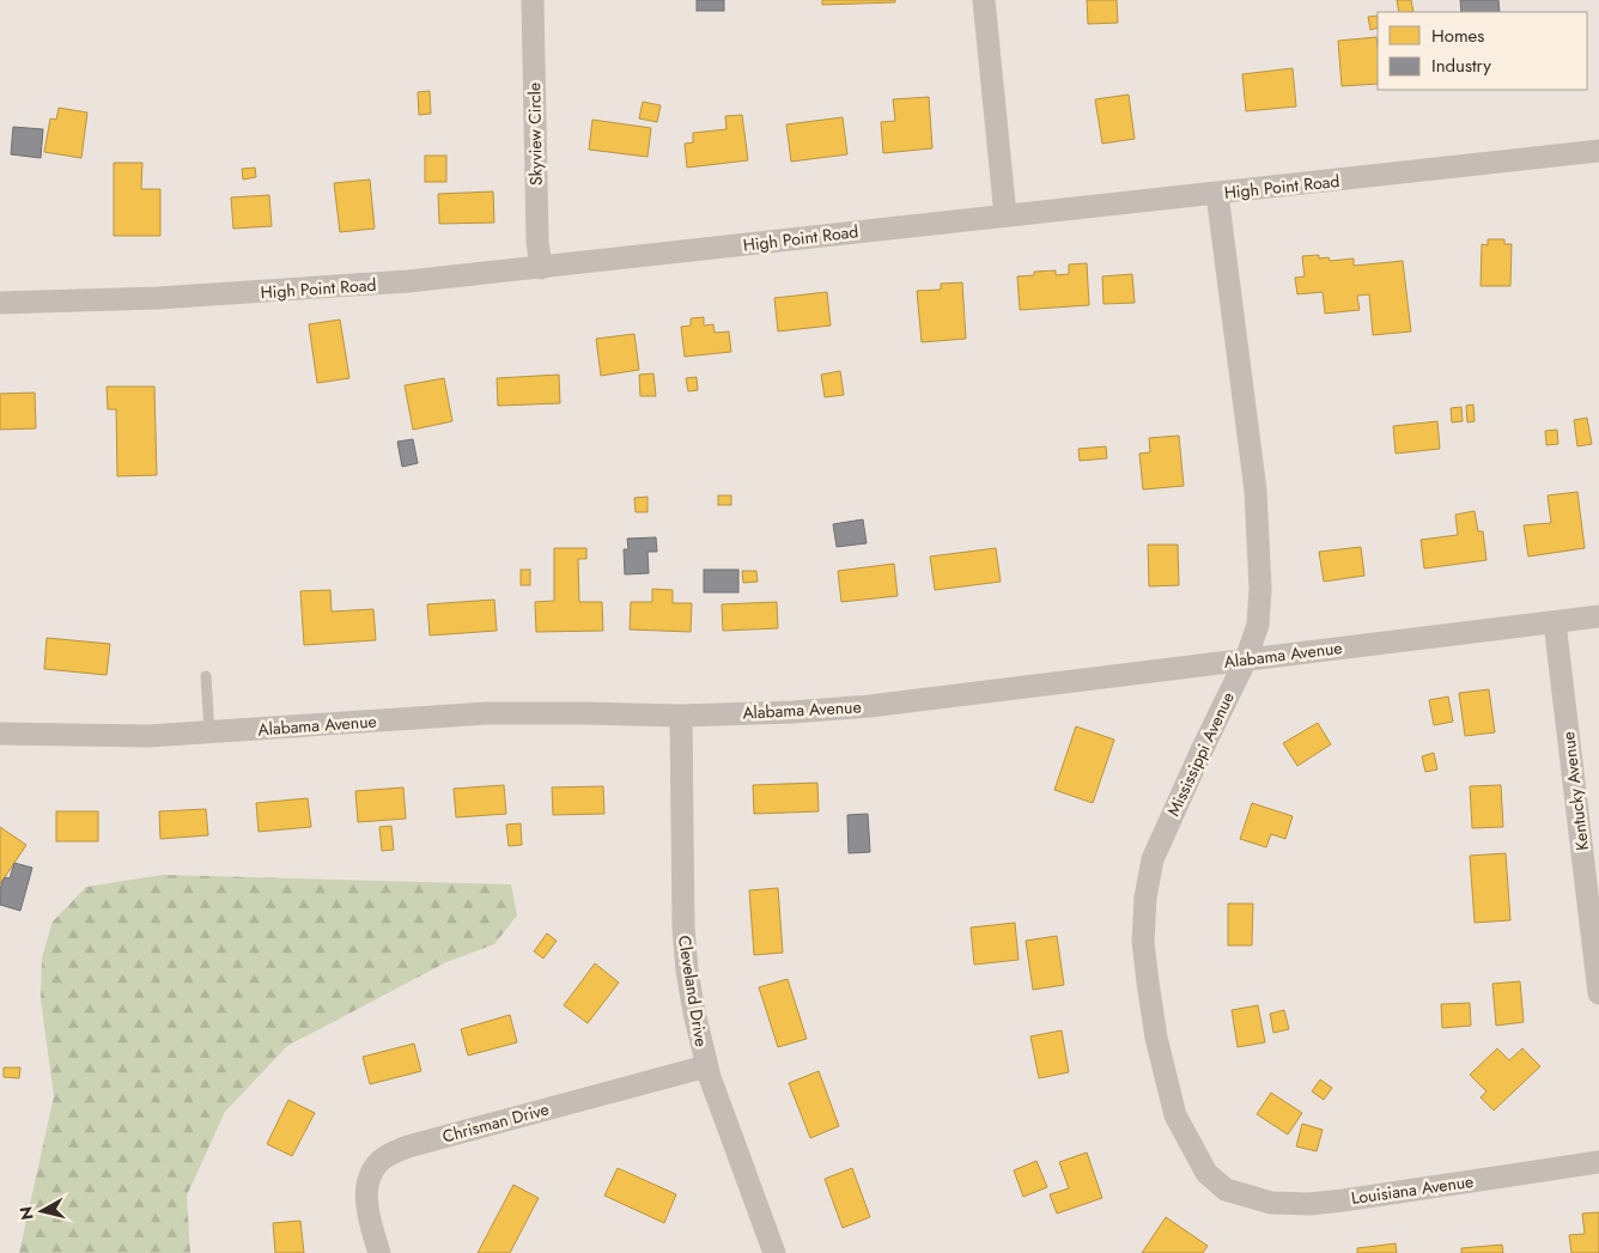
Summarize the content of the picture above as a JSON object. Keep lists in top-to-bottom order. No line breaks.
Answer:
{"streets":{"street":["Skyview Circle","High Point Road","Alabama Avenue","Mississippi Avenue","Kentucky Avenue","Cleveland Drive","Chrisman Drive","Louisiana Avenue"]},"crossings":[["Skyview Circle","High Point Road"],["High Point Road","Mississippi Avenue"],["Alabama Avenue","Mississippi Avenue"],["Alabama Avenue","Kentucky Avenue"],["Alabama Avenue","Cleveland Drive"],["Mississippi Avenue","Louisiana Avenue"],["Cleveland Drive","Chrisman Drive"]],"legend":["Homes","Industry"],"north":"left"}
